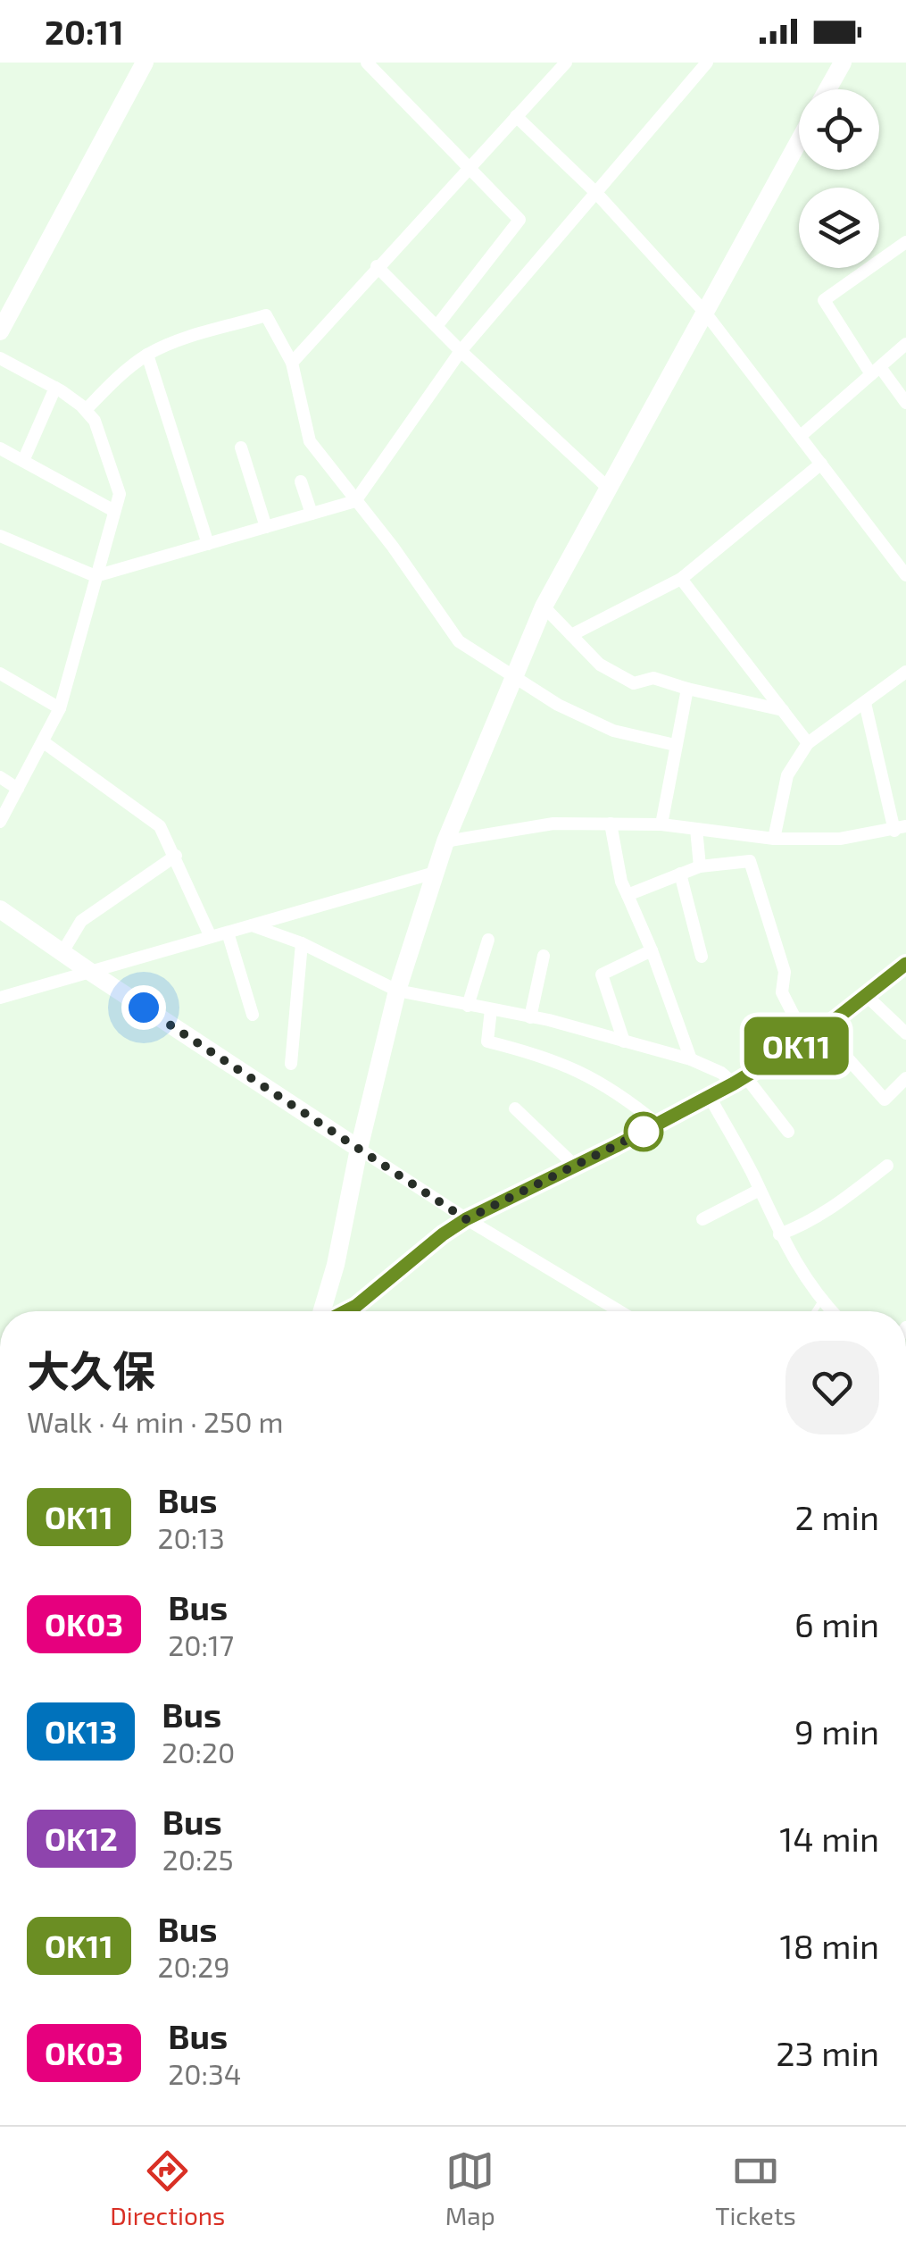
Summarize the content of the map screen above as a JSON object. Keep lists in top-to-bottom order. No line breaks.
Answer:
{"lines":["bus line OK11"],"page":{"status":"20:11","on_map":"OK11","heading":["大久保","Walk · 4 min · 250 m"],"list":[{"mark":"OK11","name":"Bus","note":"20:13","value":"2 min"},{"mark":"OK03","name":"Bus","note":"20:17","value":"6 min"},{"mark":"OK13","name":"Bus","note":"20:20","value":"9 min"},{"mark":"OK12","name":"Bus","note":"20:25","value":"14 min"},{"mark":"OK11","name":"Bus","note":"20:29","value":"18 min"},{"mark":"OK03","name":"Bus","note":"20:34","value":"23 min"}],"tabs":["Directions","Map","Tickets"]}}
